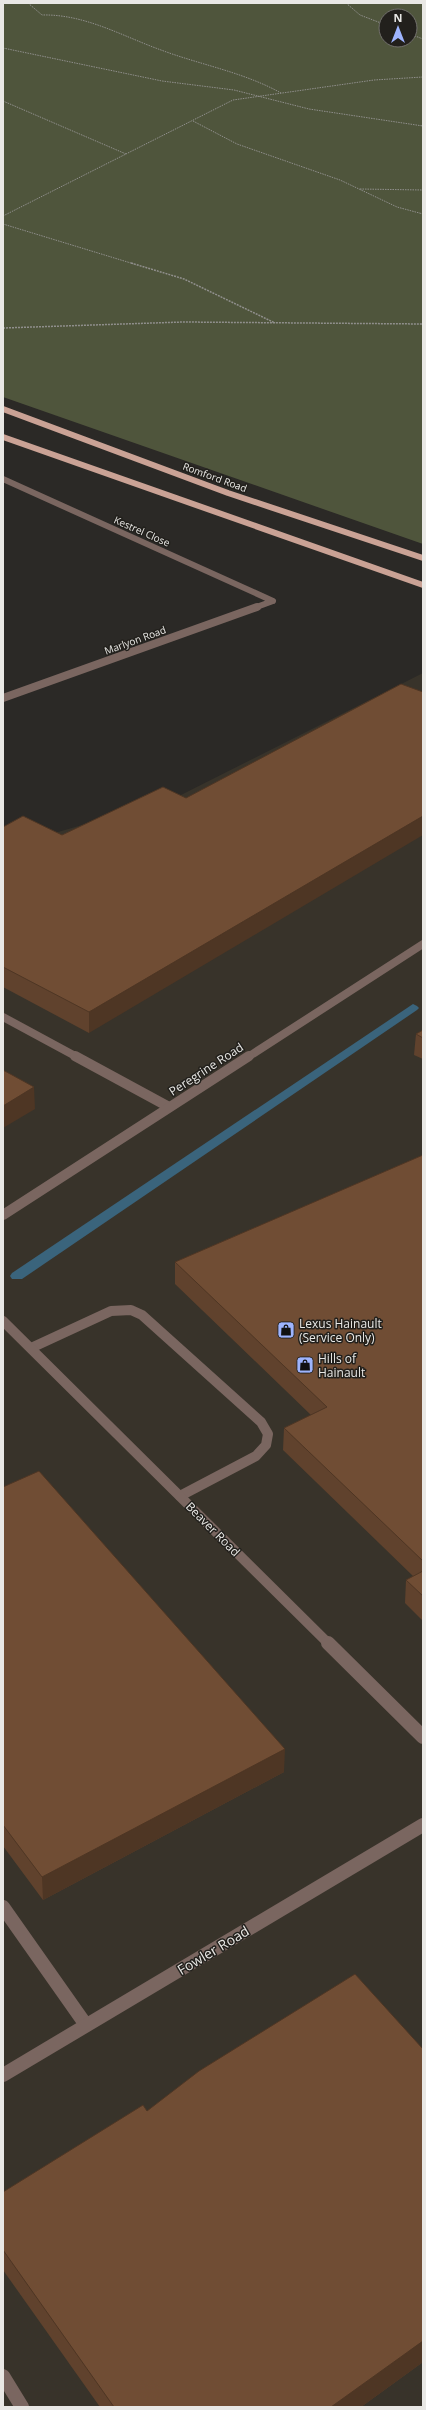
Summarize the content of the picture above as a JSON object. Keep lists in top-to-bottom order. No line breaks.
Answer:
{"streets":{"main road":["Romford Road"],"street":["Kestrel Close","Marlyon Road","Peregrine Road","Beaver Road","Fowler Road"]},"crossings":[["Kestrel Close","Marlyon Road"]],"places":{"shop":["Lexus Hainault (Service Only)","Hills of Hainault"]},"north":"top"}
